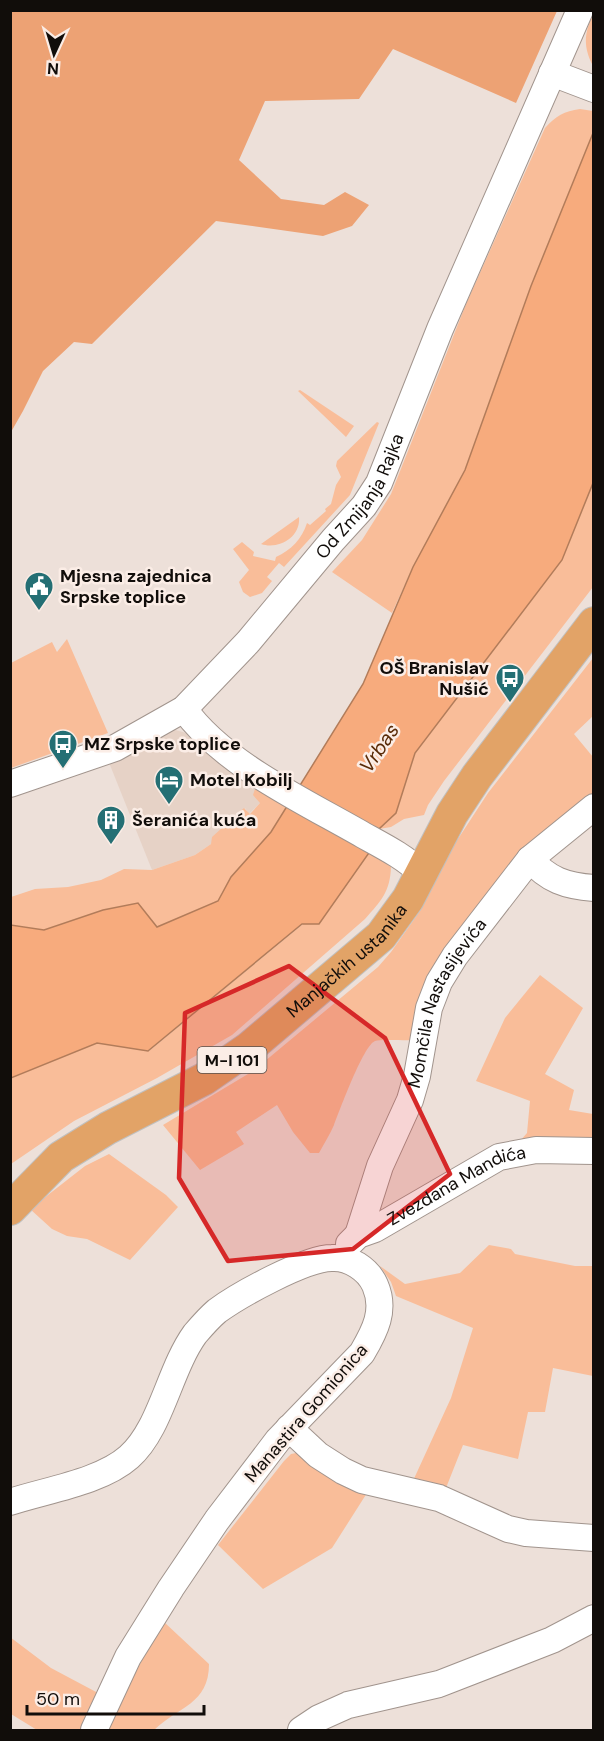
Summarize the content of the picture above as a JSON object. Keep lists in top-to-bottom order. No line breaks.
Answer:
{"streets":{"main road":["Manjačkih ustanika","M-I 101"],"street":["Od Zmijanja Rajka","Momčila Nastasijevića","Zvezdana Mandića","Manastira Gomionica"]},"crossings":[["Momčila Nastasijevića","Zvezdana Mandića"],["Zvezdana Mandića","Manastira Gomionica"]],"water":["Vrbas"],"places":{"public building":["Mjesna zajednica Srpske toplice"],"bus stop":["OŠ Branislav Nušić","MZ Srpske toplice"],"hotel":["Motel Kobilj"],"building":["Šeranića kuća"]},"scale_bar":"50 m","north":"bottom"}
